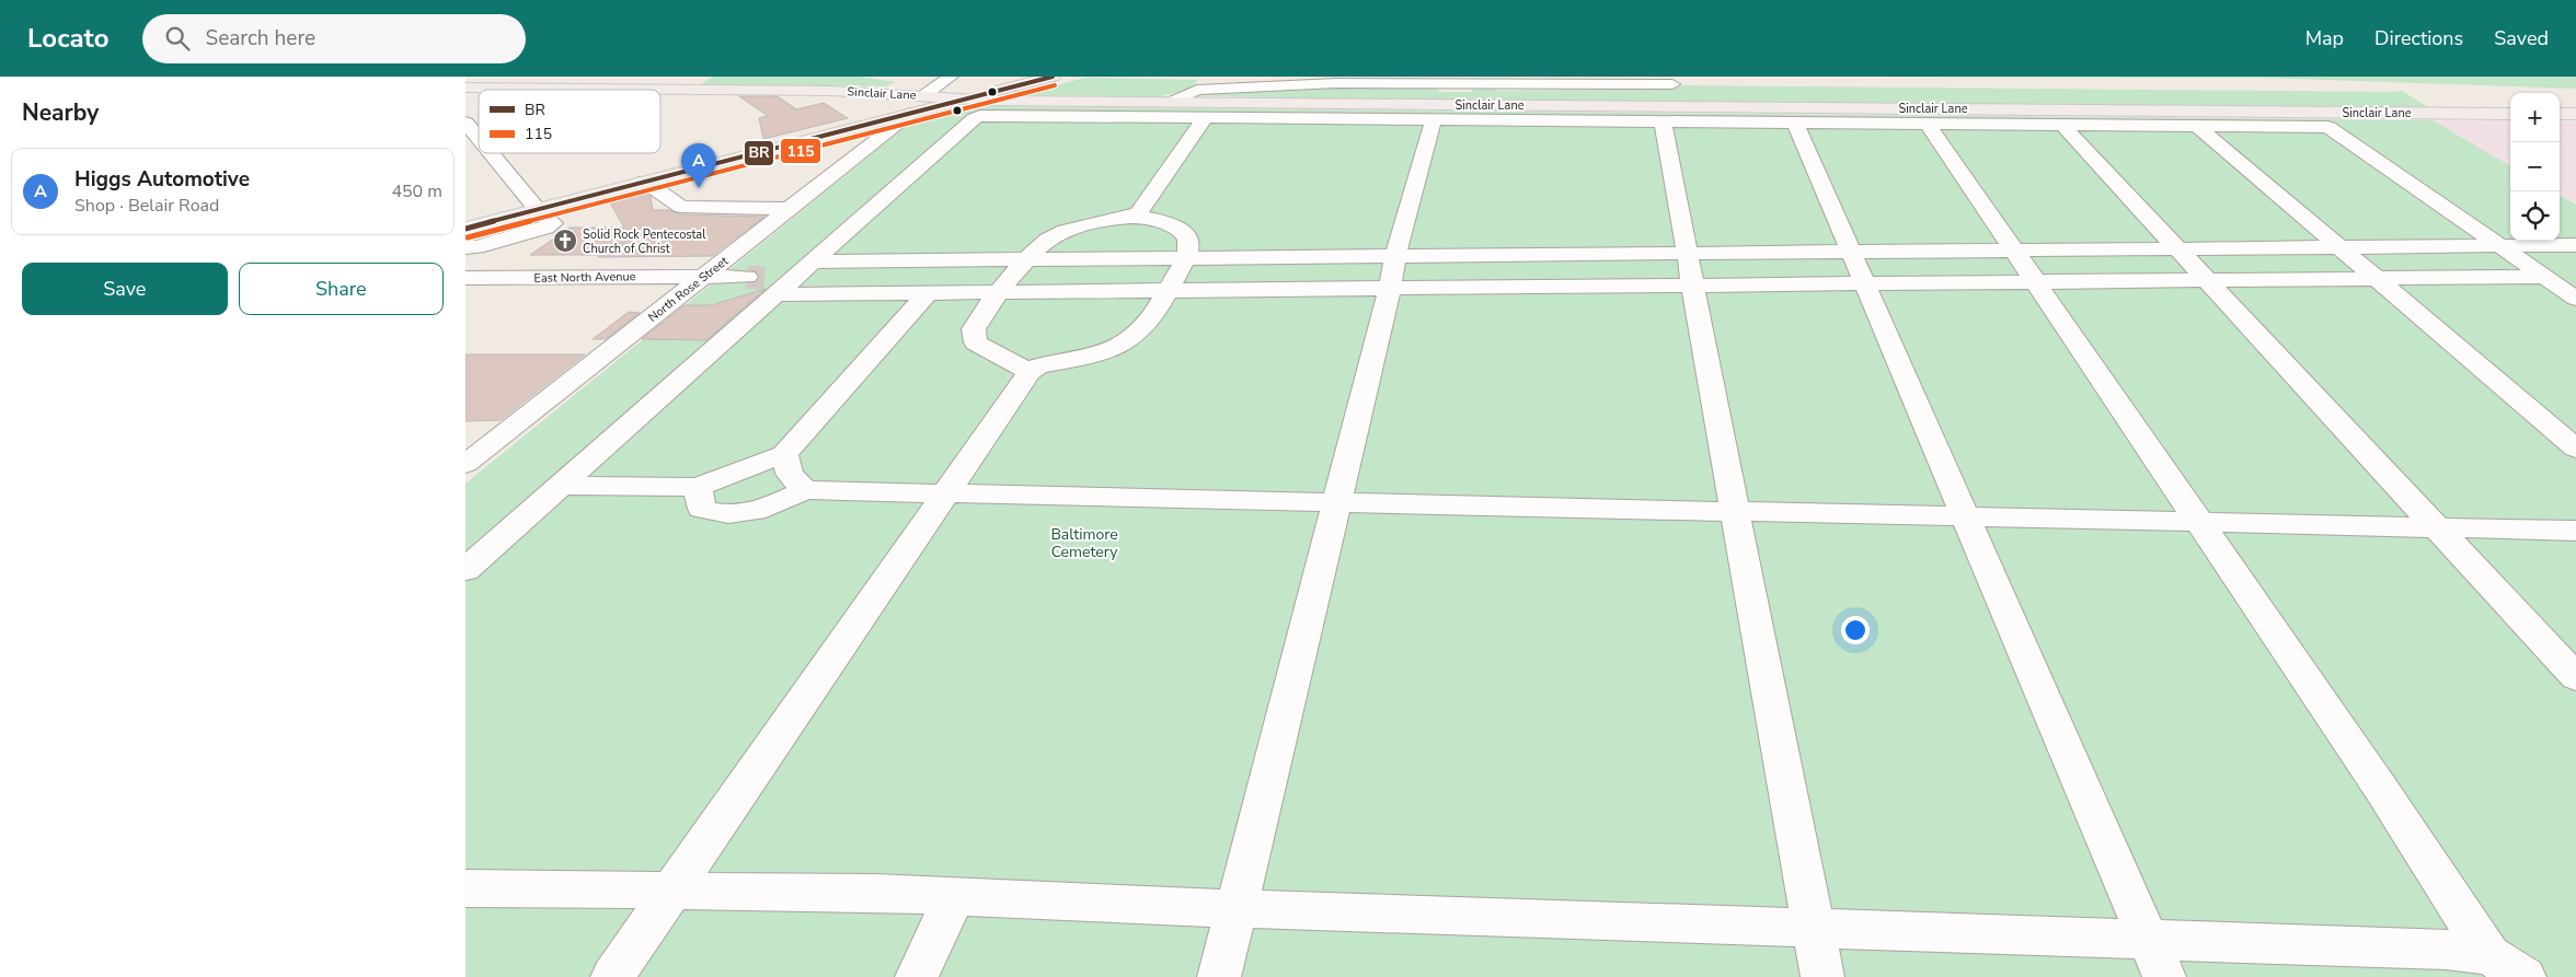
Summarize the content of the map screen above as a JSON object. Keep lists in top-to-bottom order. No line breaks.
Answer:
{"streets":{"main road":["Sinclair Lane"],"street":["East North Avenue","North Rose Street"]},"crossings":[["East North Avenue","North Rose Street"]],"parks":["Baltimore Cemetery"],"places":{"church":["Solid Rock Pentecostal Church of Christ"]},"lines":["transit line BR","transit line 115"],"legend":["BR","115"],"page":{"header":"Locato","search":"Search here","nav":["Map","Directions","Saved"],"heading":"Nearby","map_buttons":["+","−"],"pins":"A","list":[{"mark":"A","name":"Higgs Automotive","note":"Shop · Belair Road","value":"450 m"}],"buttons":["Save","Share"]}}
